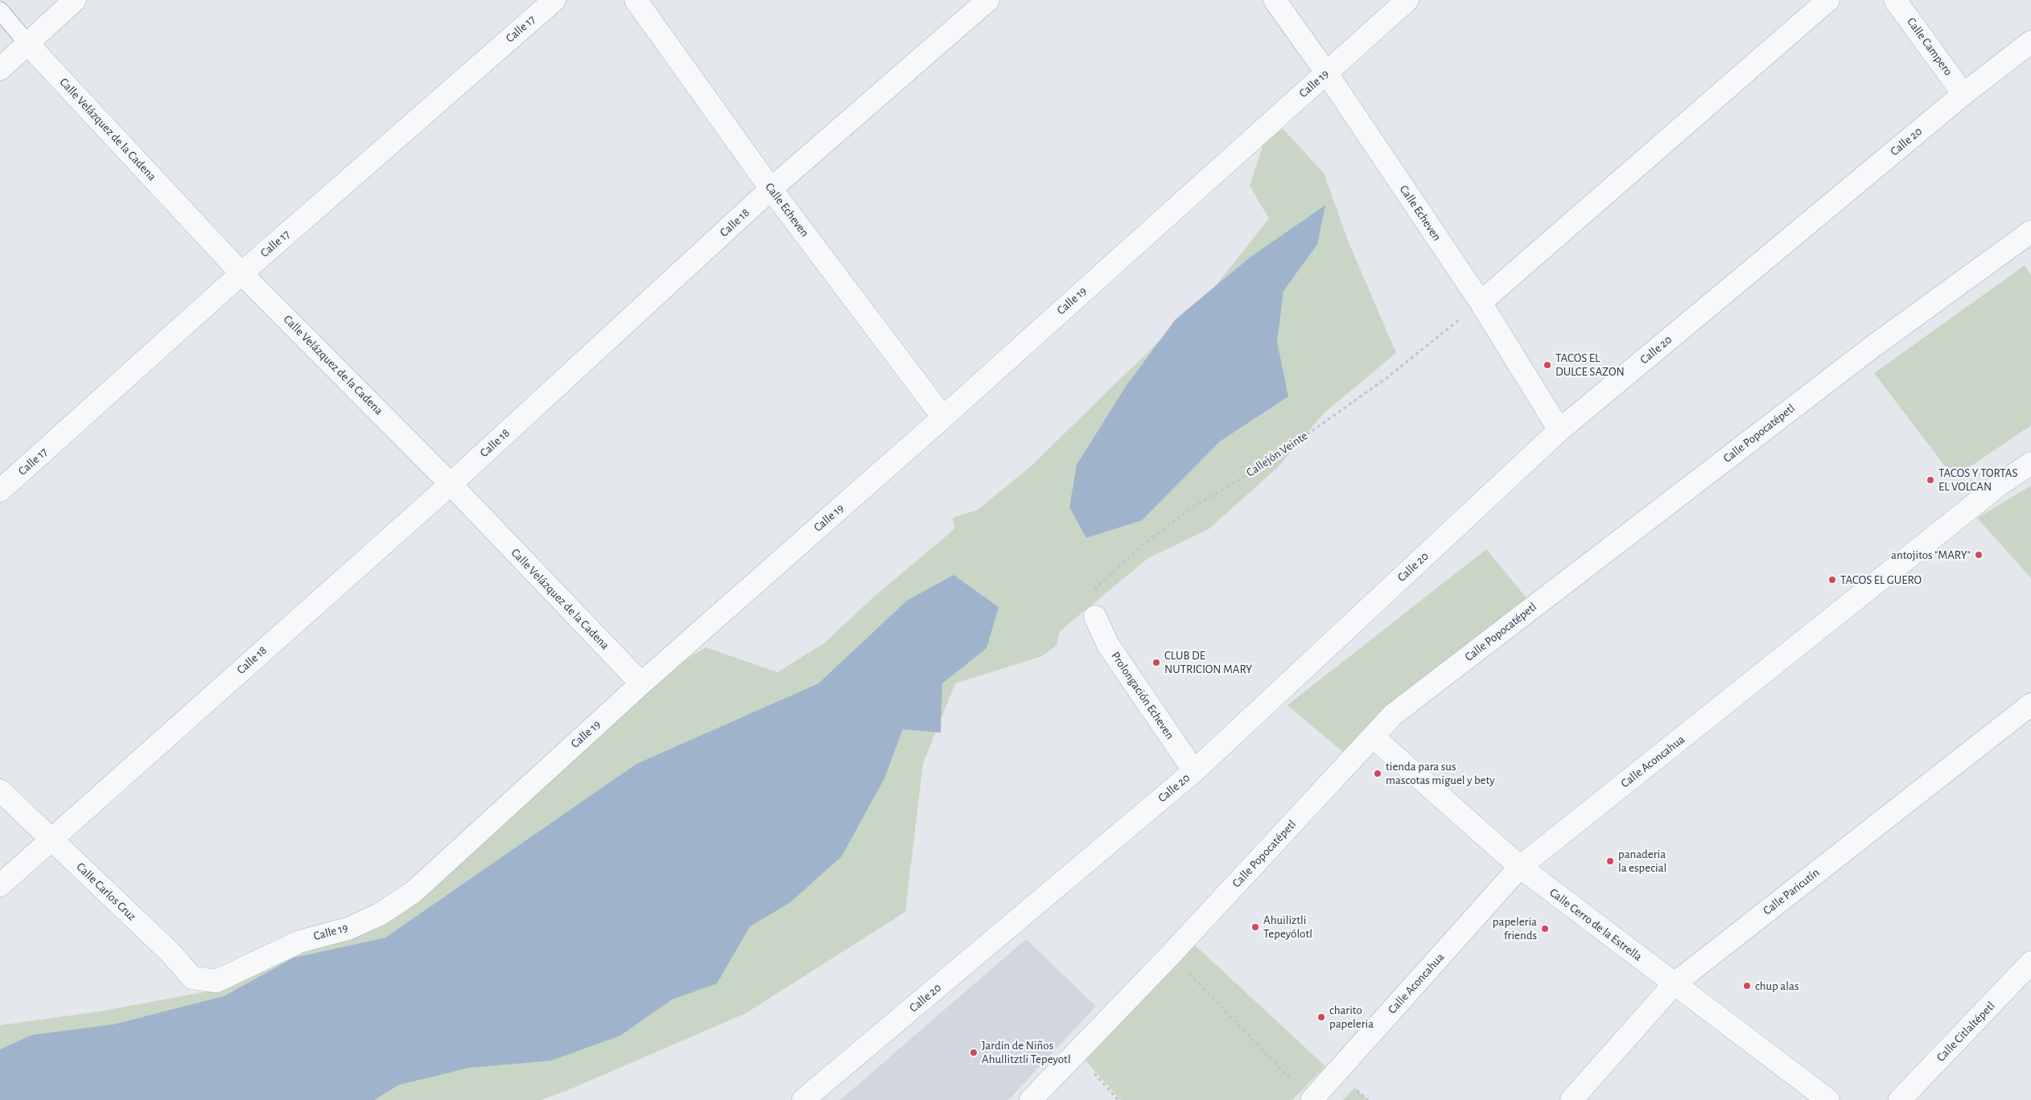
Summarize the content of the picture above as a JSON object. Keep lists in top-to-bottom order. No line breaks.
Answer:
{"streets":{"street":["Calle 17","Calle Campero","Calle 19","Calle Velázquez de la Cadena","Calle 20","Calle Echeven","Calle 18","Calle Popocatépetl","Prolongación Echeven","Calle Aconcahua","Calle Carlos Cruz","Calle Paricutín","Calle Cerro de la Estrella","Calle Citlaltépetl"],"path":["Callejón Veinte"]},"crossings":[["Calle 17","Calle Velázquez de la Cadena"],["Calle Campero","Calle 20"],["Calle 19","Calle Velázquez de la Cadena"],["Calle 19","Calle Echeven"],["Calle 19","Calle Carlos Cruz"],["Calle Velázquez de la Cadena","Calle 18"],["Calle 20","Calle Echeven"],["Calle 20","Prolongación Echeven"],["Calle Echeven","Calle 18"],["Calle Echeven","Callejón Veinte"],["Calle 18","Calle Carlos Cruz"],["Calle Popocatépetl","Calle Cerro de la Estrella"],["Callejón Veinte","Prolongación Echeven"],["Calle Aconcahua","Calle Cerro de la Estrella"],["Calle Paricutín","Calle Cerro de la Estrella"]],"places":["TACOS EL DULCE SAZON","TACOS Y TORTAS EL VOLCAN","antojitos \"MARY\"","TACOS EL GUERO","CLUB DE NUTRICION MARY","tienda para sus mascotas miguel y bety","panaderia la especial","Ahuiliztli Tepeyólotl","papeleria friends","chup alas","charito papeleria","Jardín de Niños Ahullitztli Tepeyotl"]}
